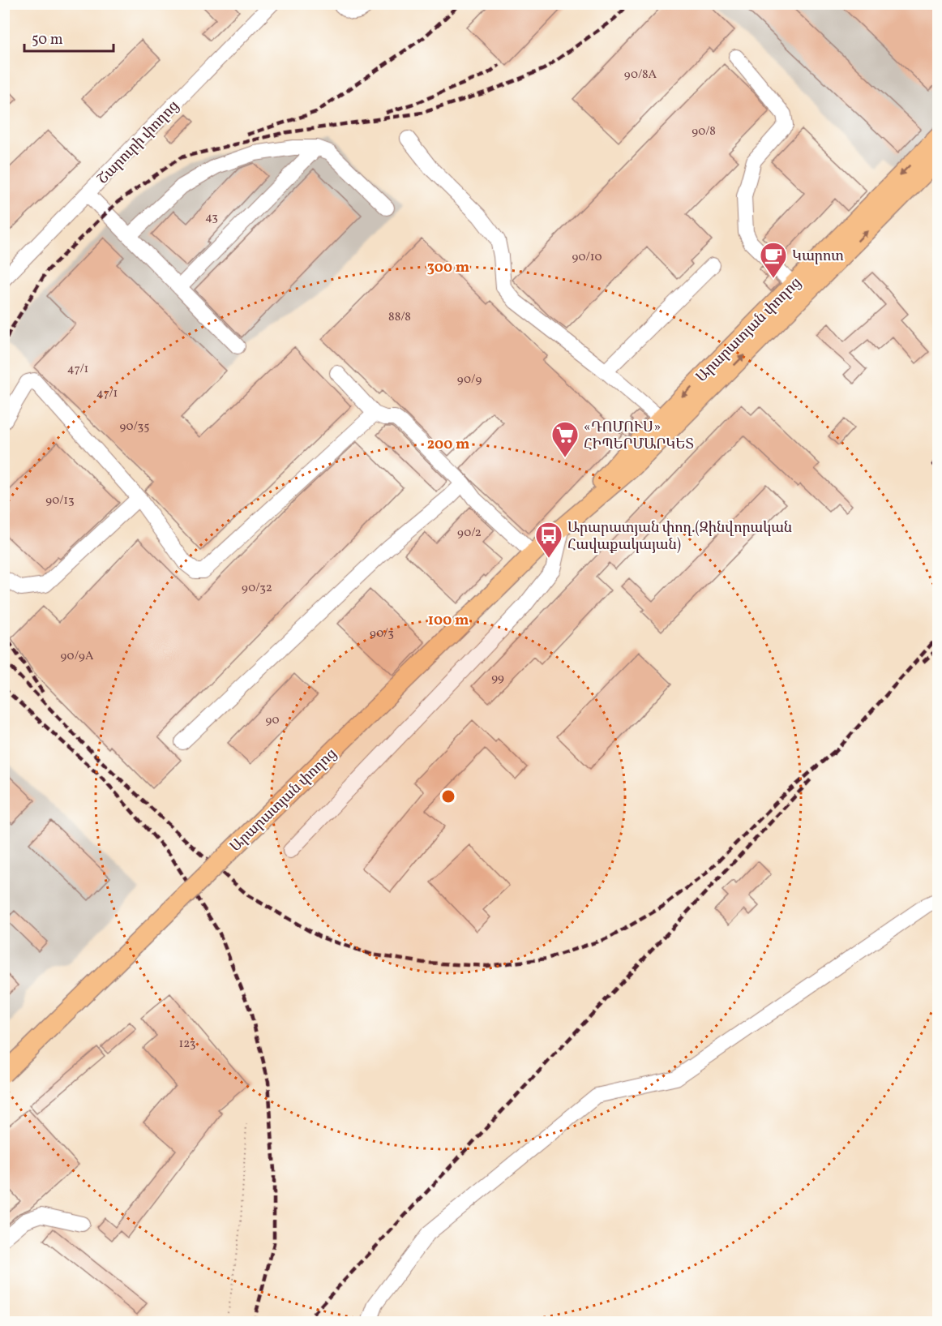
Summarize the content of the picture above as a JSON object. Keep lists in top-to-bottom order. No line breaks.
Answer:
{"streets":{"main road":["Արարատյան փողոց"],"street":["Շարուրի փողոց"]},"places":{"cafe":["Կարոտ"],"supermarket":["«ԴՈՄՈՒՍ» ՀԻՊԵՐՄԱՐԿԵՏ"],"bus stop":["Արարատյան փող․(Զինվորական Հավաքակայան)"]},"house_numbers":["90/8A","90/8","43","90/10","88/8","47/1","90/9","47/1","90/35","90/13","90/2","90/32","90/3","90/9A","99","90","123"],"scale_bar":"50 m","rings":["300 m","200 m","100 m"]}
